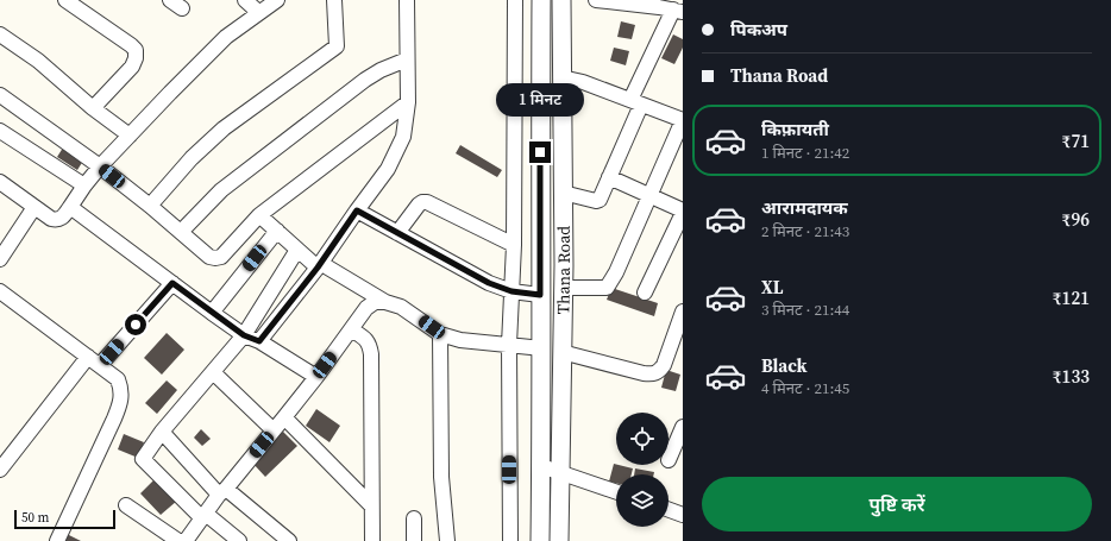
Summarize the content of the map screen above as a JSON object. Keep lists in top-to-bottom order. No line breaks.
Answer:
{"streets":{"street":["Thana Road"]},"scale_bar":"50 m","page":{"banner":["पिकअप","Thana Road"],"bubble":"1 मिनट","list":[{"name":"किफ़ायती","note":"1 मिनट · 21:42","value":"₹71"},{"name":"आरामदायक","note":"2 मिनट · 21:43","value":"₹96"},{"name":"XL","note":"3 मिनट · 21:44","value":"₹121"},{"name":"Black","note":"4 मिनट · 21:45","value":"₹133"}],"buttons":"पुष्टि करें","scale":"50 m"}}
